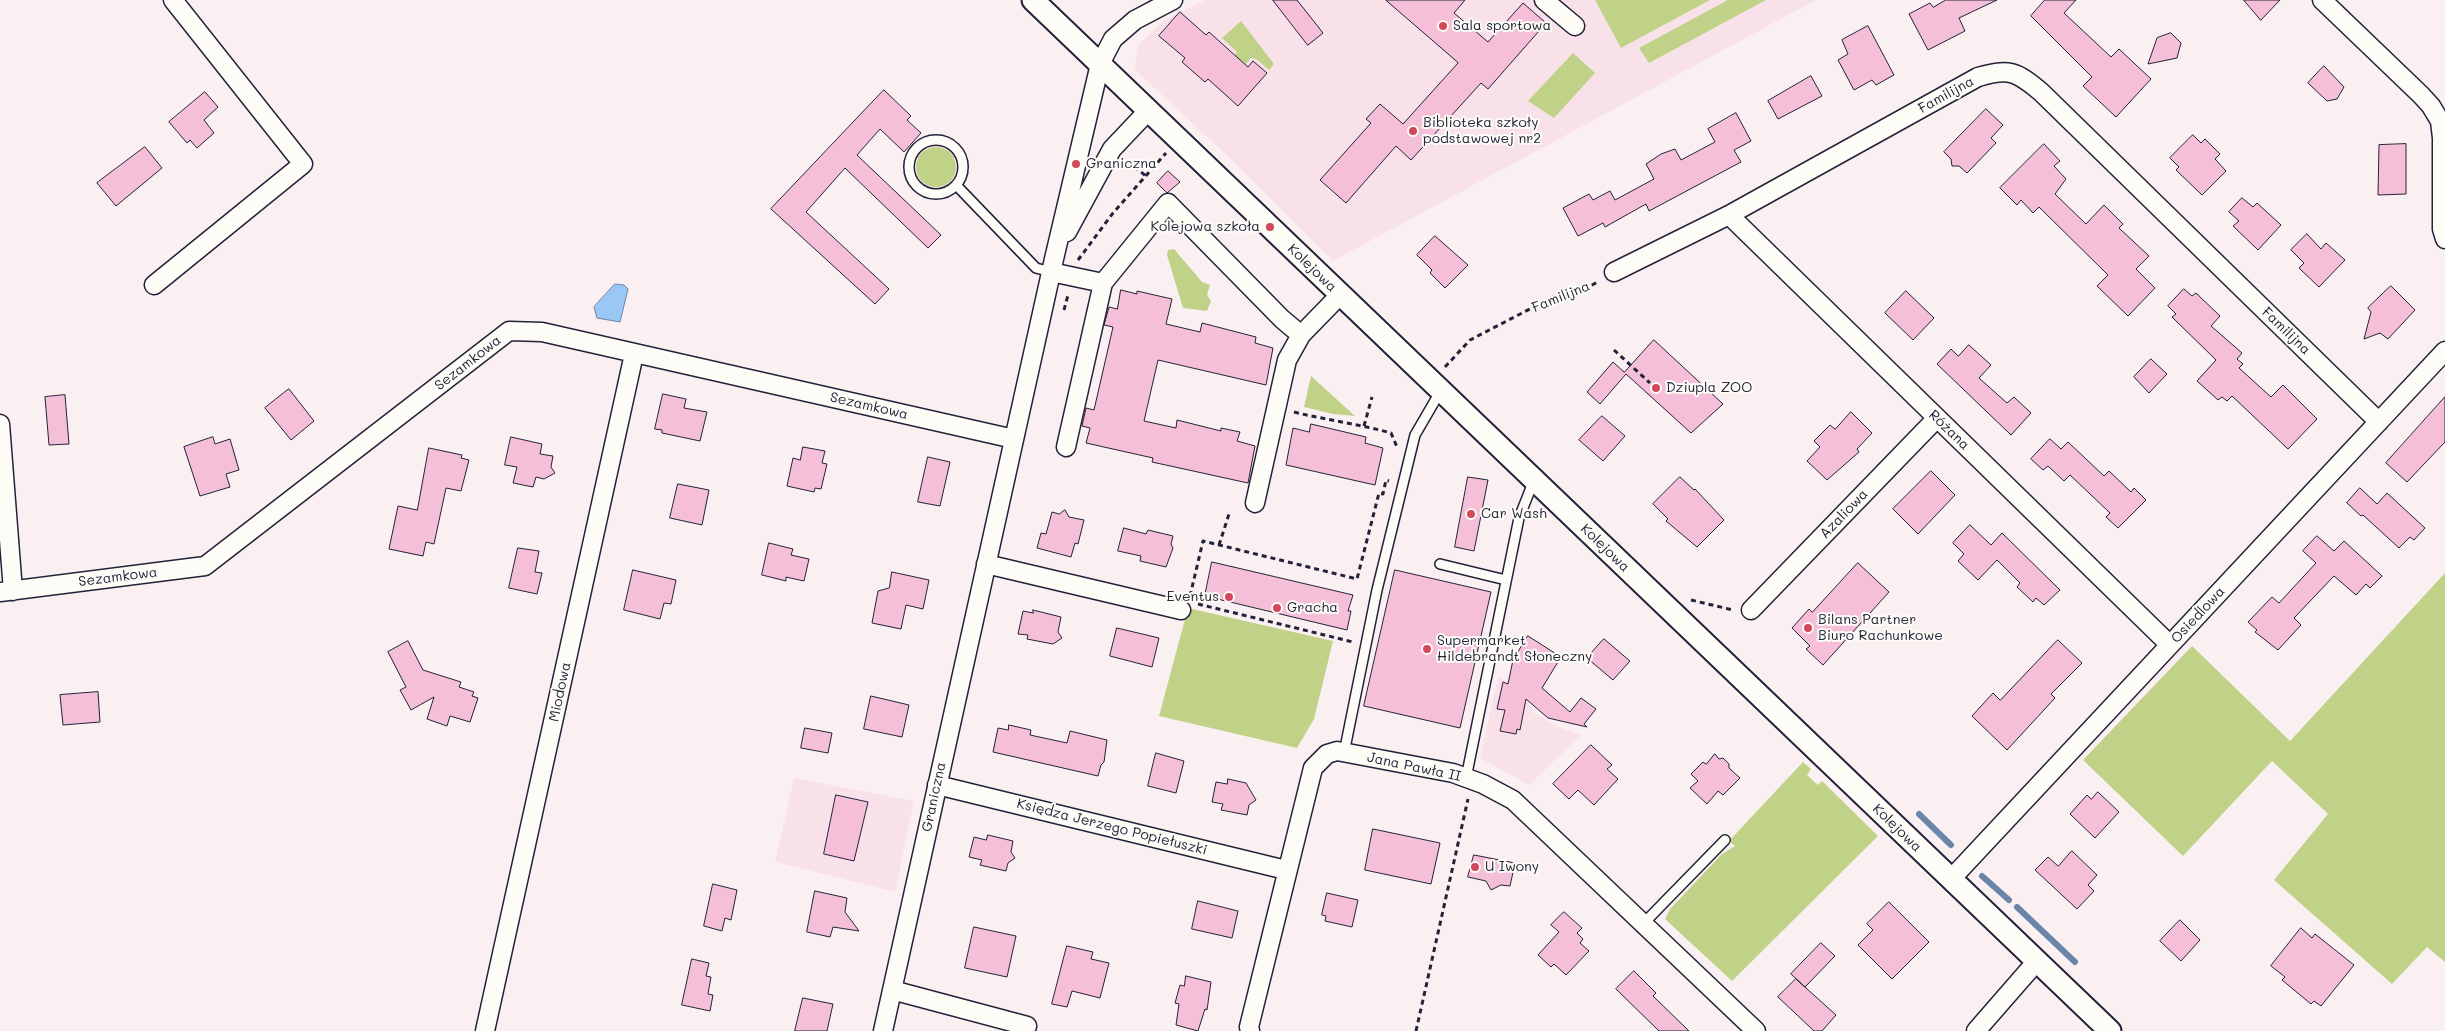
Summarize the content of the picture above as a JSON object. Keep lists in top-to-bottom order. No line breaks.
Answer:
{"streets":{"street":["Familijna","Kolejowa","Sezamkowa","Różana","Azaliowa","Osiedlowa","Miodowa","Jana Pawła II","Graniczna","Księdza Jerzego Popiełuszki"]},"crossings":[["Familijna","Kolejowa"],["Familijna","Różana"],["Familijna","Osiedlowa"],["Kolejowa","Osiedlowa"],["Kolejowa","Graniczna"],["Sezamkowa","Miodowa"],["Sezamkowa","Graniczna"],["Różana","Azaliowa"],["Różana","Osiedlowa"],["Jana Pawła II","Księdza Jerzego Popiełuszki"],["Graniczna","Księdza Jerzego Popiełuszki"]],"places":["Sala sportowa","Biblioteka szkoły podstawowej nr2","Graniczna","Kolejowa szkoła","Dziupla ZOO","Car Wash","Eventus","Gracha","Bilans Partner Biuro Rachunkowe","Supermarket Hildebrandt Słoneczny","U Iwony"]}
